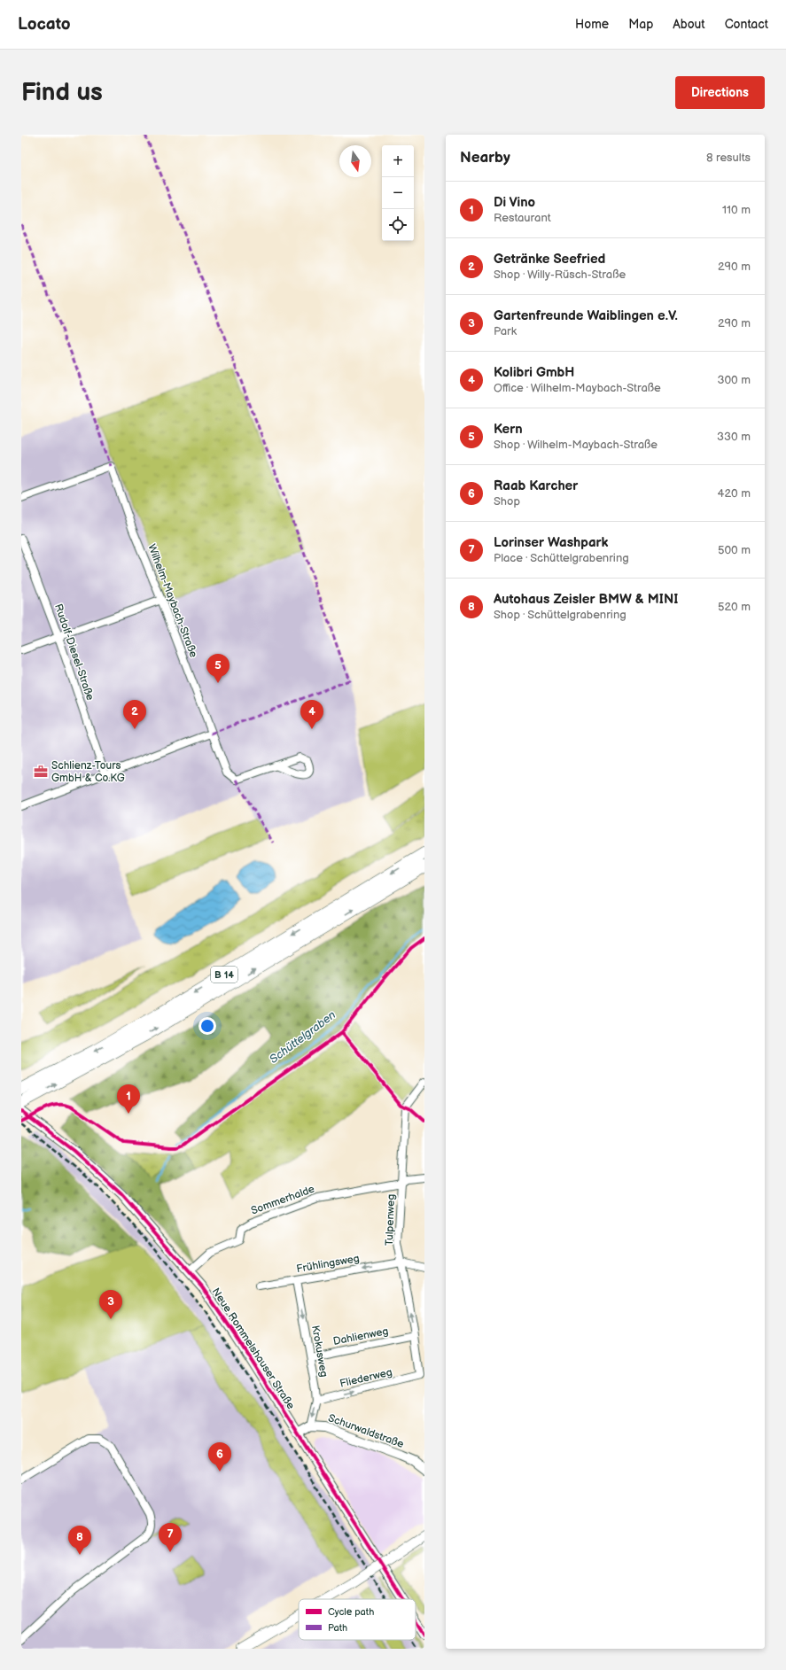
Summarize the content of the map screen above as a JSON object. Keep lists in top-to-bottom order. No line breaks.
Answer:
{"streets":{"highway":["B 14"],"street":["Wilhelm-Maybach-Straße","Rudolf-Diesel-Straße","Sommerhalde","Tulpenweg","Frühlingsweg","Dahlienweg","Neue Rommelshauser Straße","Krokusweg","Fliederweg","Schurwaldstraße"]},"crossings":[["Sommerhalde","Tulpenweg"],["Sommerhalde","Neue Rommelshauser Straße"],["Tulpenweg","Frühlingsweg"],["Tulpenweg","Dahlienweg"],["Tulpenweg","Fliederweg"],["Frühlingsweg","Krokusweg"],["Dahlienweg","Krokusweg"],["Krokusweg","Fliederweg"],["Krokusweg","Schurwaldstraße"]],"one_way":["Frühlingsweg","Krokusweg","Fliederweg"],"water":["Schüttelgraben"],"places":{"office":["Schlienz-Tours GmbH & Co.KG"]},"legend":["Cycle path","Path"],"north":"bottom","page":{"header":"Locato","nav":["Home","Map","About","Contact"],"buttons":"Directions","title":"Find us","heading":["Nearby","8 results"],"map_buttons":["+","−"],"list":[{"mark":"1","name":"Di Vino","note":"Restaurant","value":"110 m"},{"mark":"2","name":"Getränke Seefried","note":"Shop · Willy-Rüsch-Straße","value":"290 m"},{"mark":"3","name":"Gartenfreunde Waiblingen e.V.","note":"Park","value":"290 m"},{"mark":"4","name":"Kolibri GmbH","note":"Office · Wilhelm-Maybach-Straße","value":"300 m"},{"mark":"5","name":"Kern","note":"Shop · Wilhelm-Maybach-Straße","value":"330 m"},{"mark":"6","name":"Raab Karcher","note":"Shop","value":"420 m"},{"mark":"7","name":"Lorinser Washpark","note":"Place · Schüttelgrabenring","value":"500 m"},{"mark":"8","name":"Autohaus Zeisler BMW & MINI","note":"Shop · Schüttelgrabenring","value":"520 m"}],"pins":["5","2","4","1","3","6","7","8"]}}
